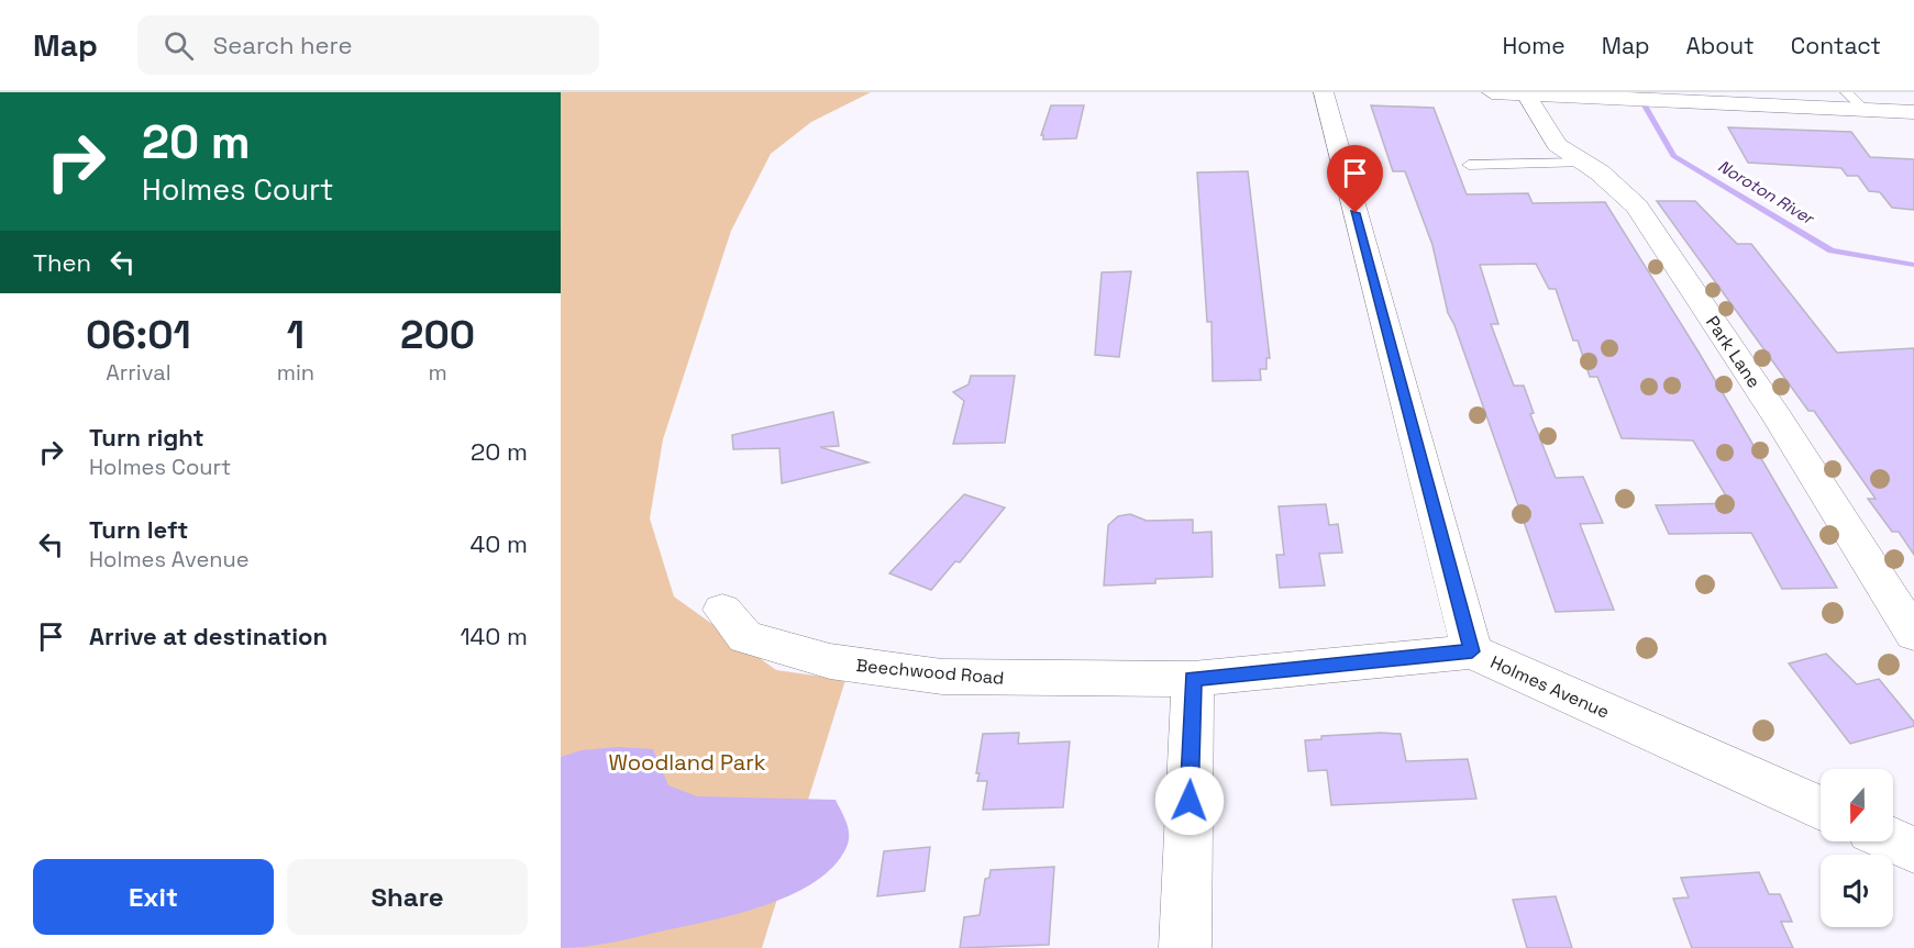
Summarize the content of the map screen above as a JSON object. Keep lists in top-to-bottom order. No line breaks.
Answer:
{"streets":{"street":["Park Lane","Beechwood Road","Holmes Avenue"]},"crossings":[["Beechwood Road","Holmes Avenue"]],"water":["Noroton River"],"parks":["Woodland Park"],"north":"bottom","page":{"header":"Map","search":"Search here","nav":["Home","Map","About","Contact"],"turn":["20 m","Holmes Court"],"then":"Then","eta":["06:01","Arrival","1","min","200","m"],"list":[{"name":"Turn right","note":"Holmes Court","value":"20 m"},{"name":"Turn left","note":"Holmes Avenue","value":"40 m"},{"name":"Arrive at destination","value":"140 m"}],"buttons":["Exit","Share"]}}
